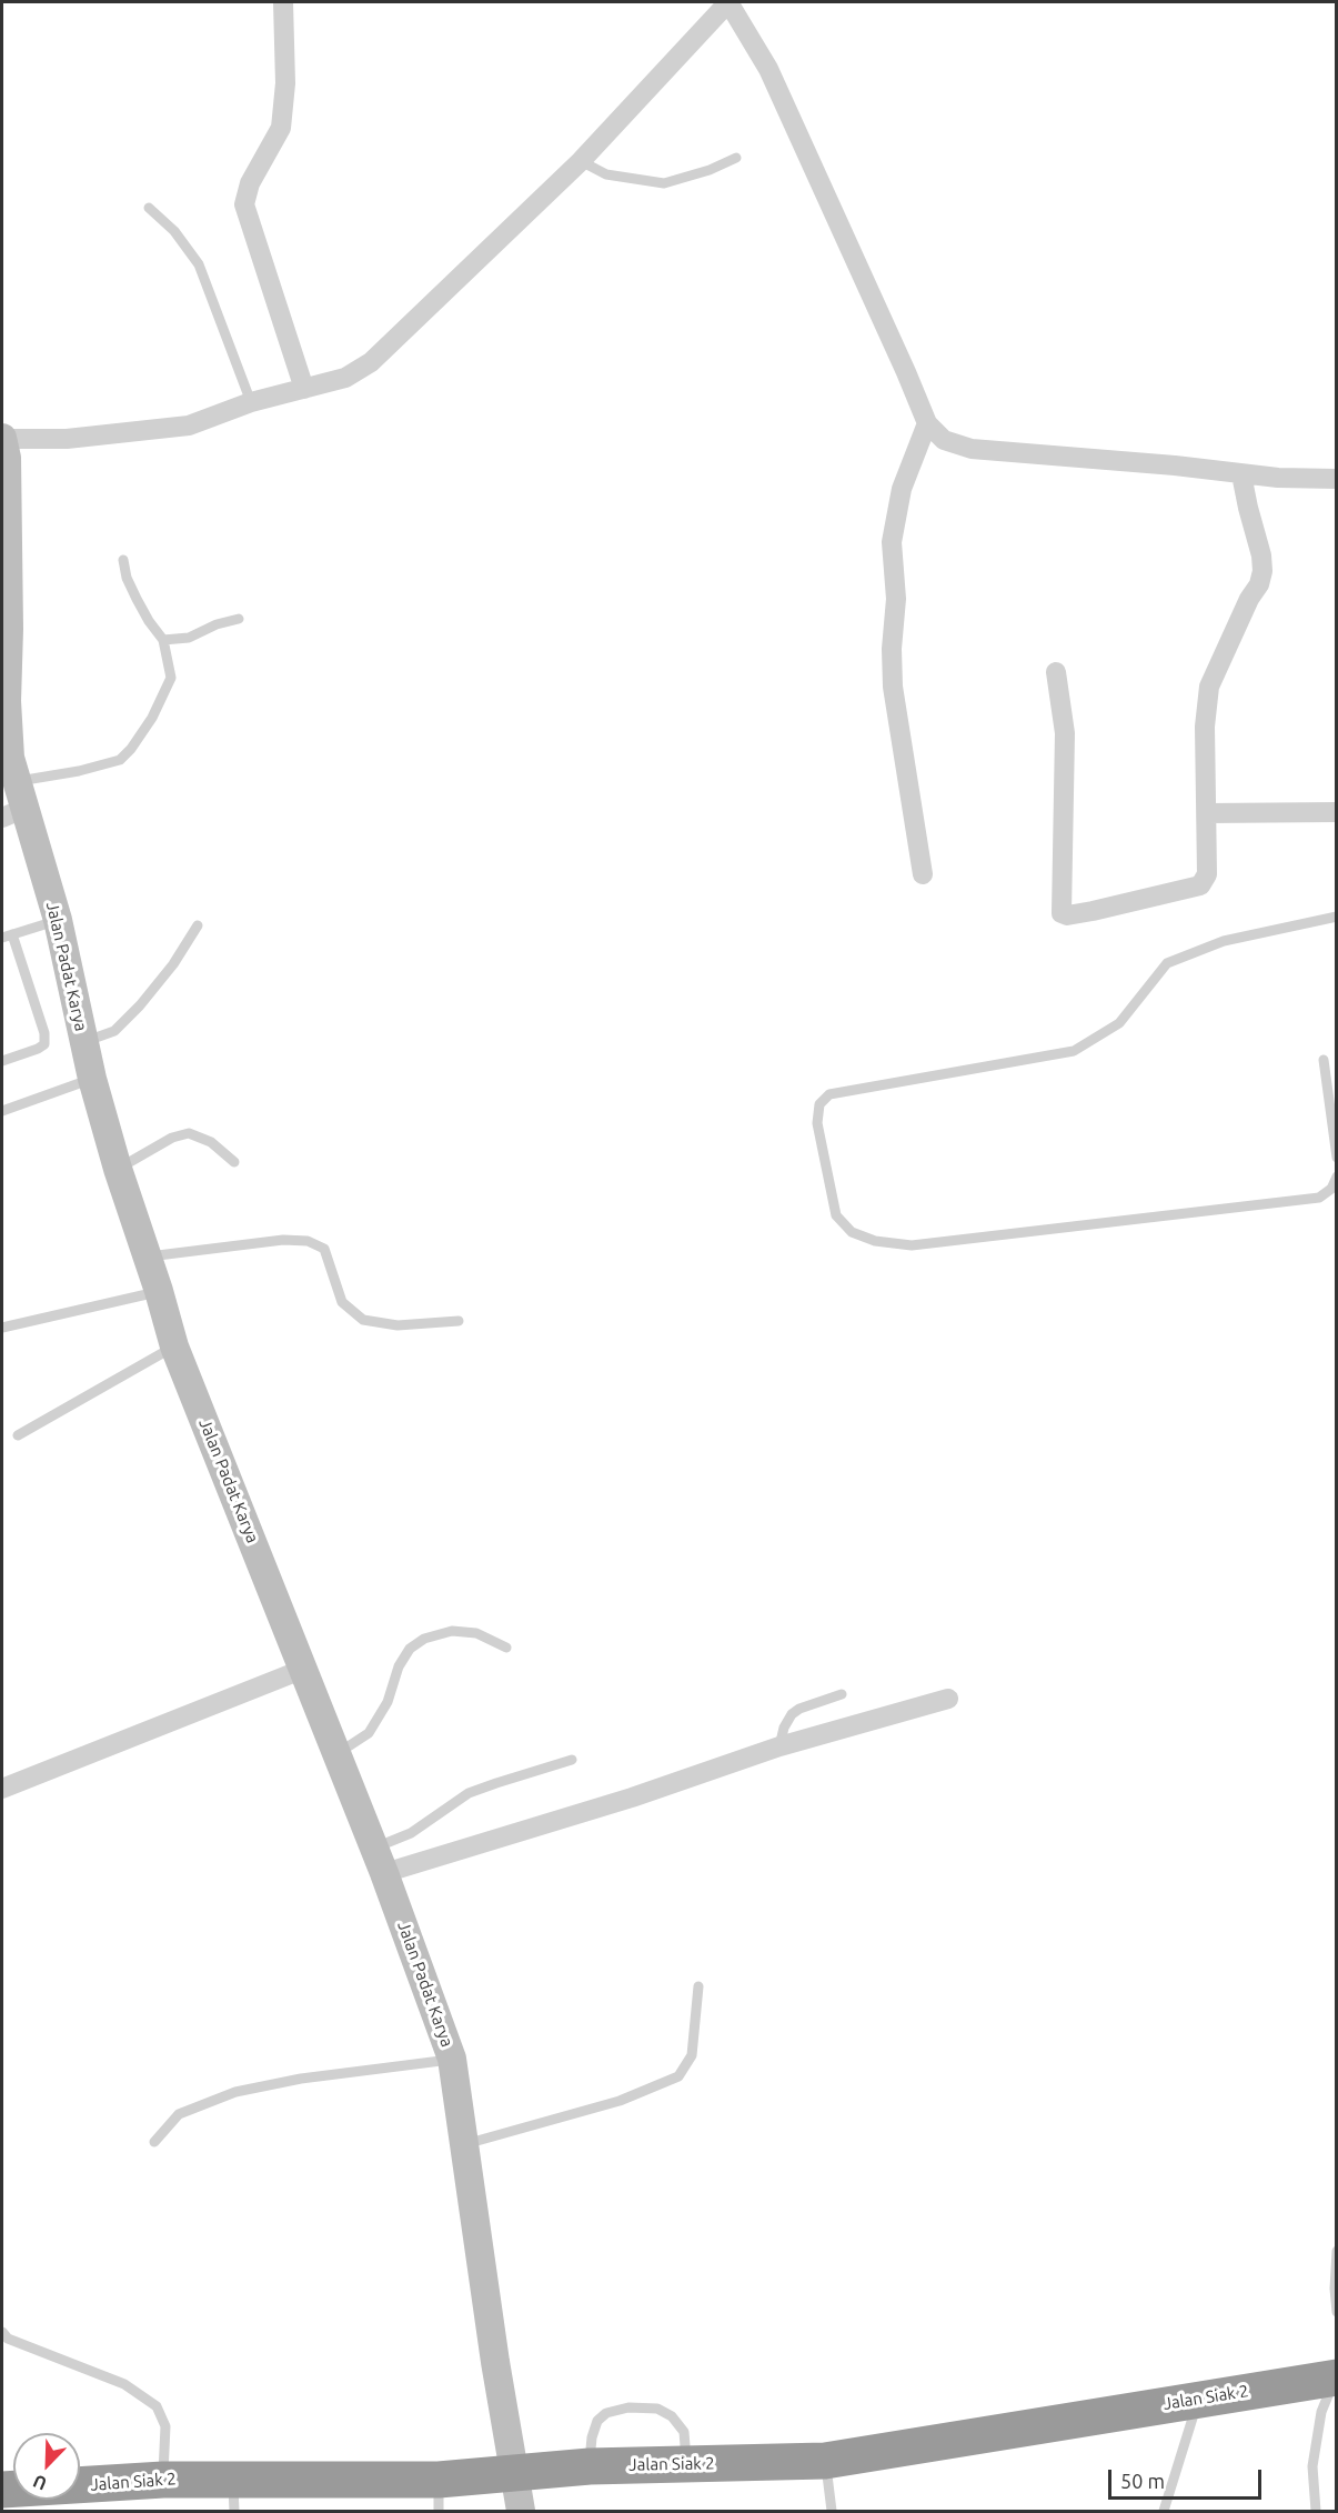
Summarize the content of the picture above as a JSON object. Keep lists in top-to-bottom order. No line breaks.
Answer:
{"streets":{"highway":["Jalan Siak 2"],"street":["Jalan Padat Karya"]},"crossings":[["Jalan Padat Karya","Jalan Siak 2"]],"scale_bar":"50 m","north":"bottom left"}
